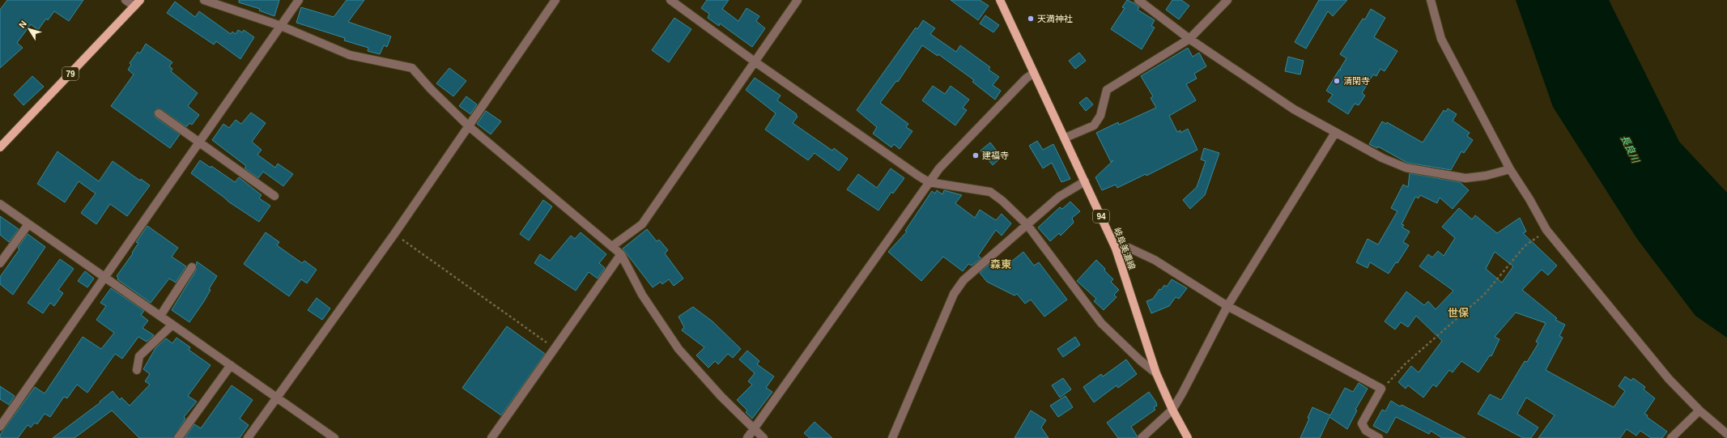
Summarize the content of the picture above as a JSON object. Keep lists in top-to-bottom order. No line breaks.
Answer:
{"streets":{"main road":["79","94","岐阜美濃線"]},"districts":["森東","世保"],"water":["長良川"],"places":["天満神社","清閑寺","建福寺"],"north":"top left"}
